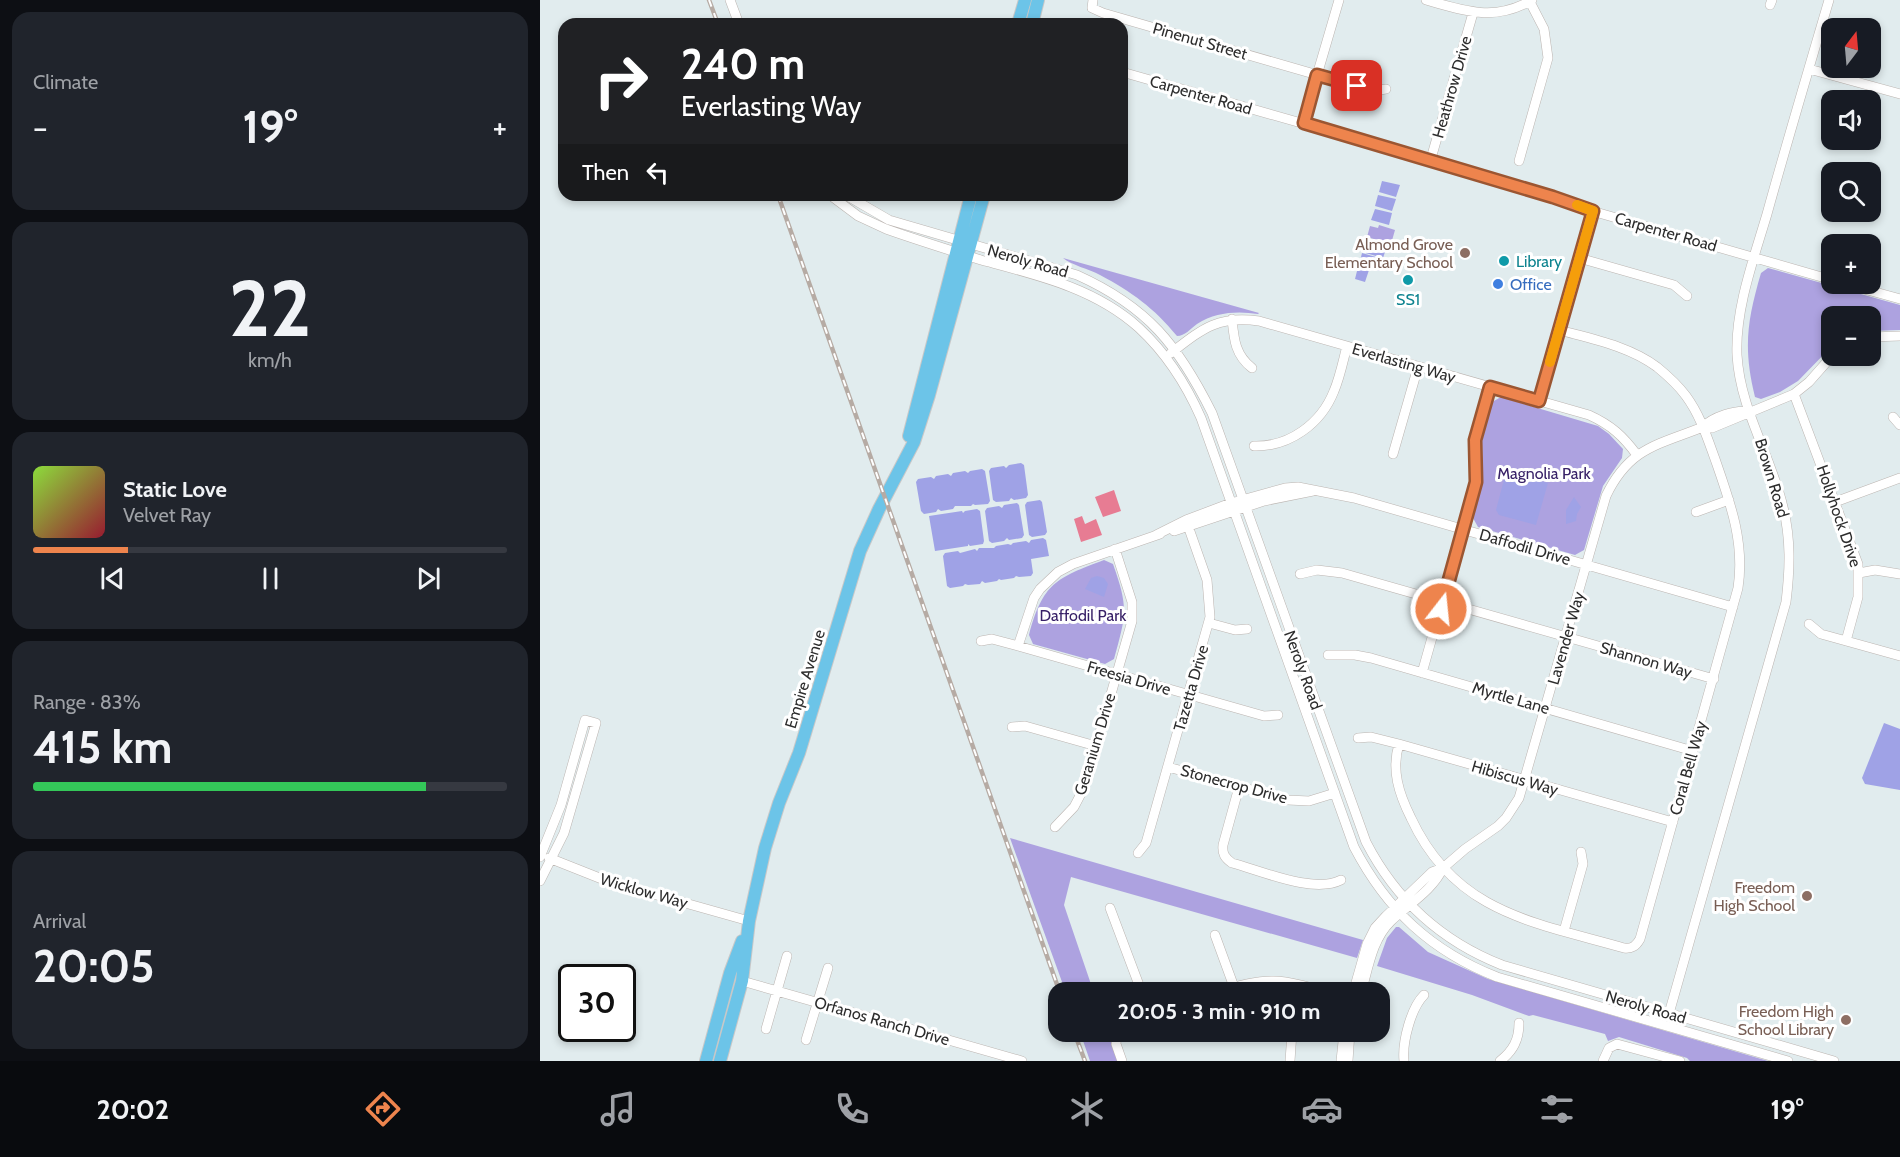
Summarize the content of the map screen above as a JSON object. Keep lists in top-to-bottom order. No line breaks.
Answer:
{"streets":{"main road":["Empire Avenue"],"street":["Pinenut Street","Heathrow Drive","Carpenter Road","Neroly Road","Everlasting Way","Brown Road","Hollyhock Drive","Daffodil Drive","Lavender Way","Shannon Way","Freesia Drive","Tazetta Drive","Myrtle Lane","Geranium Drive","Coral Bell Way","Hibiscus Way","Stonecrop Drive","Wicklow Way","Orfanos Ranch Drive"]},"crossings":[["Heathrow Drive","Carpenter Road"],["Carpenter Road","Brown Road"],["Neroly Road","Everlasting Way"],["Neroly Road","Brown Road"],["Neroly Road","Daffodil Drive"],["Neroly Road","Lavender Way"],["Neroly Road","Empire Avenue"],["Neroly Road","Stonecrop Drive"],["Everlasting Way","Lavender Way"],["Brown Road","Lavender Way"],["Hollyhock Drive","Lavender Way"],["Daffodil Drive","Lavender Way"],["Daffodil Drive","Freesia Drive"],["Daffodil Drive","Tazetta Drive"],["Daffodil Drive","Geranium Drive"],["Daffodil Drive","Coral Bell Way"],["Lavender Way","Shannon Way"],["Lavender Way","Myrtle Lane"],["Lavender Way","Coral Bell Way"],["Lavender Way","Hibiscus Way"],["Shannon Way","Coral Bell Way"],["Freesia Drive","Tazetta Drive"],["Freesia Drive","Geranium Drive"],["Empire Avenue","Wicklow Way"],["Empire Avenue","Orfanos Ranch Drive"],["Tazetta Drive","Stonecrop Drive"],["Myrtle Lane","Coral Bell Way"],["Coral Bell Way","Hibiscus Way"]],"parks":["Magnolia Park","Daffodil Park"],"places":["Almond Grove Elementary School","Library","SS1","Office","Freedom High School","Freedom High School Library"],"north":"top","page":{"tile":["Climate",["22","km/h"],["Range · 83%","415 km"],["Arrival","20:05"]],"map_buttons":["+","−"],"turn":["240 m","Everlasting Way"],"heat":["−","19°","+"],"then":"Then","song":["Static Love","Velvet Ray"],"limit":"30","trip":"20:05 · 3 min · 910 m","tabs":["20:02","19°"]}}
